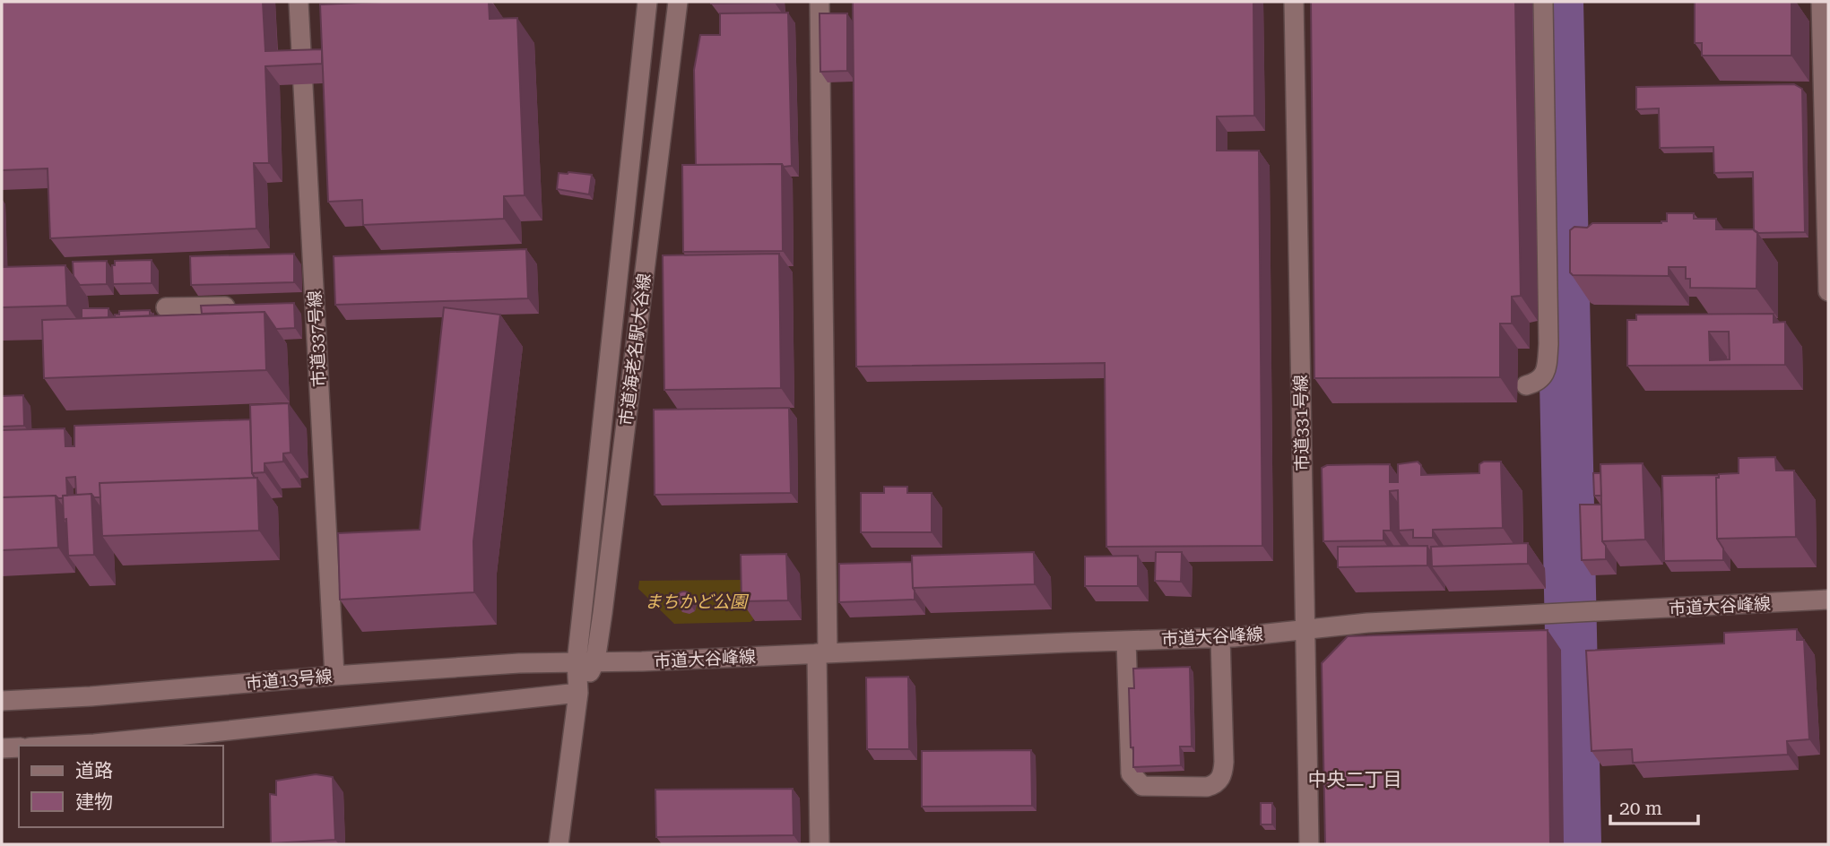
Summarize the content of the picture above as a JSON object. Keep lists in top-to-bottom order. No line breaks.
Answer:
{"streets":{"street":["市道337号線","市道海老名駅大谷線","市道331号線","市道大谷峰線","市道13号線"]},"crossings":[["市道337号線","市道13号線"],["市道海老名駅大谷線","市道大谷峰線"],["市道海老名駅大谷線","市道13号線"],["市道331号線","市道大谷峰線"],["市道大谷峰線","市道13号線"]],"districts":["中央二丁目"],"parks":["まちかど公園"],"legend":["道路","建物"],"scale_bar":"20 m"}
